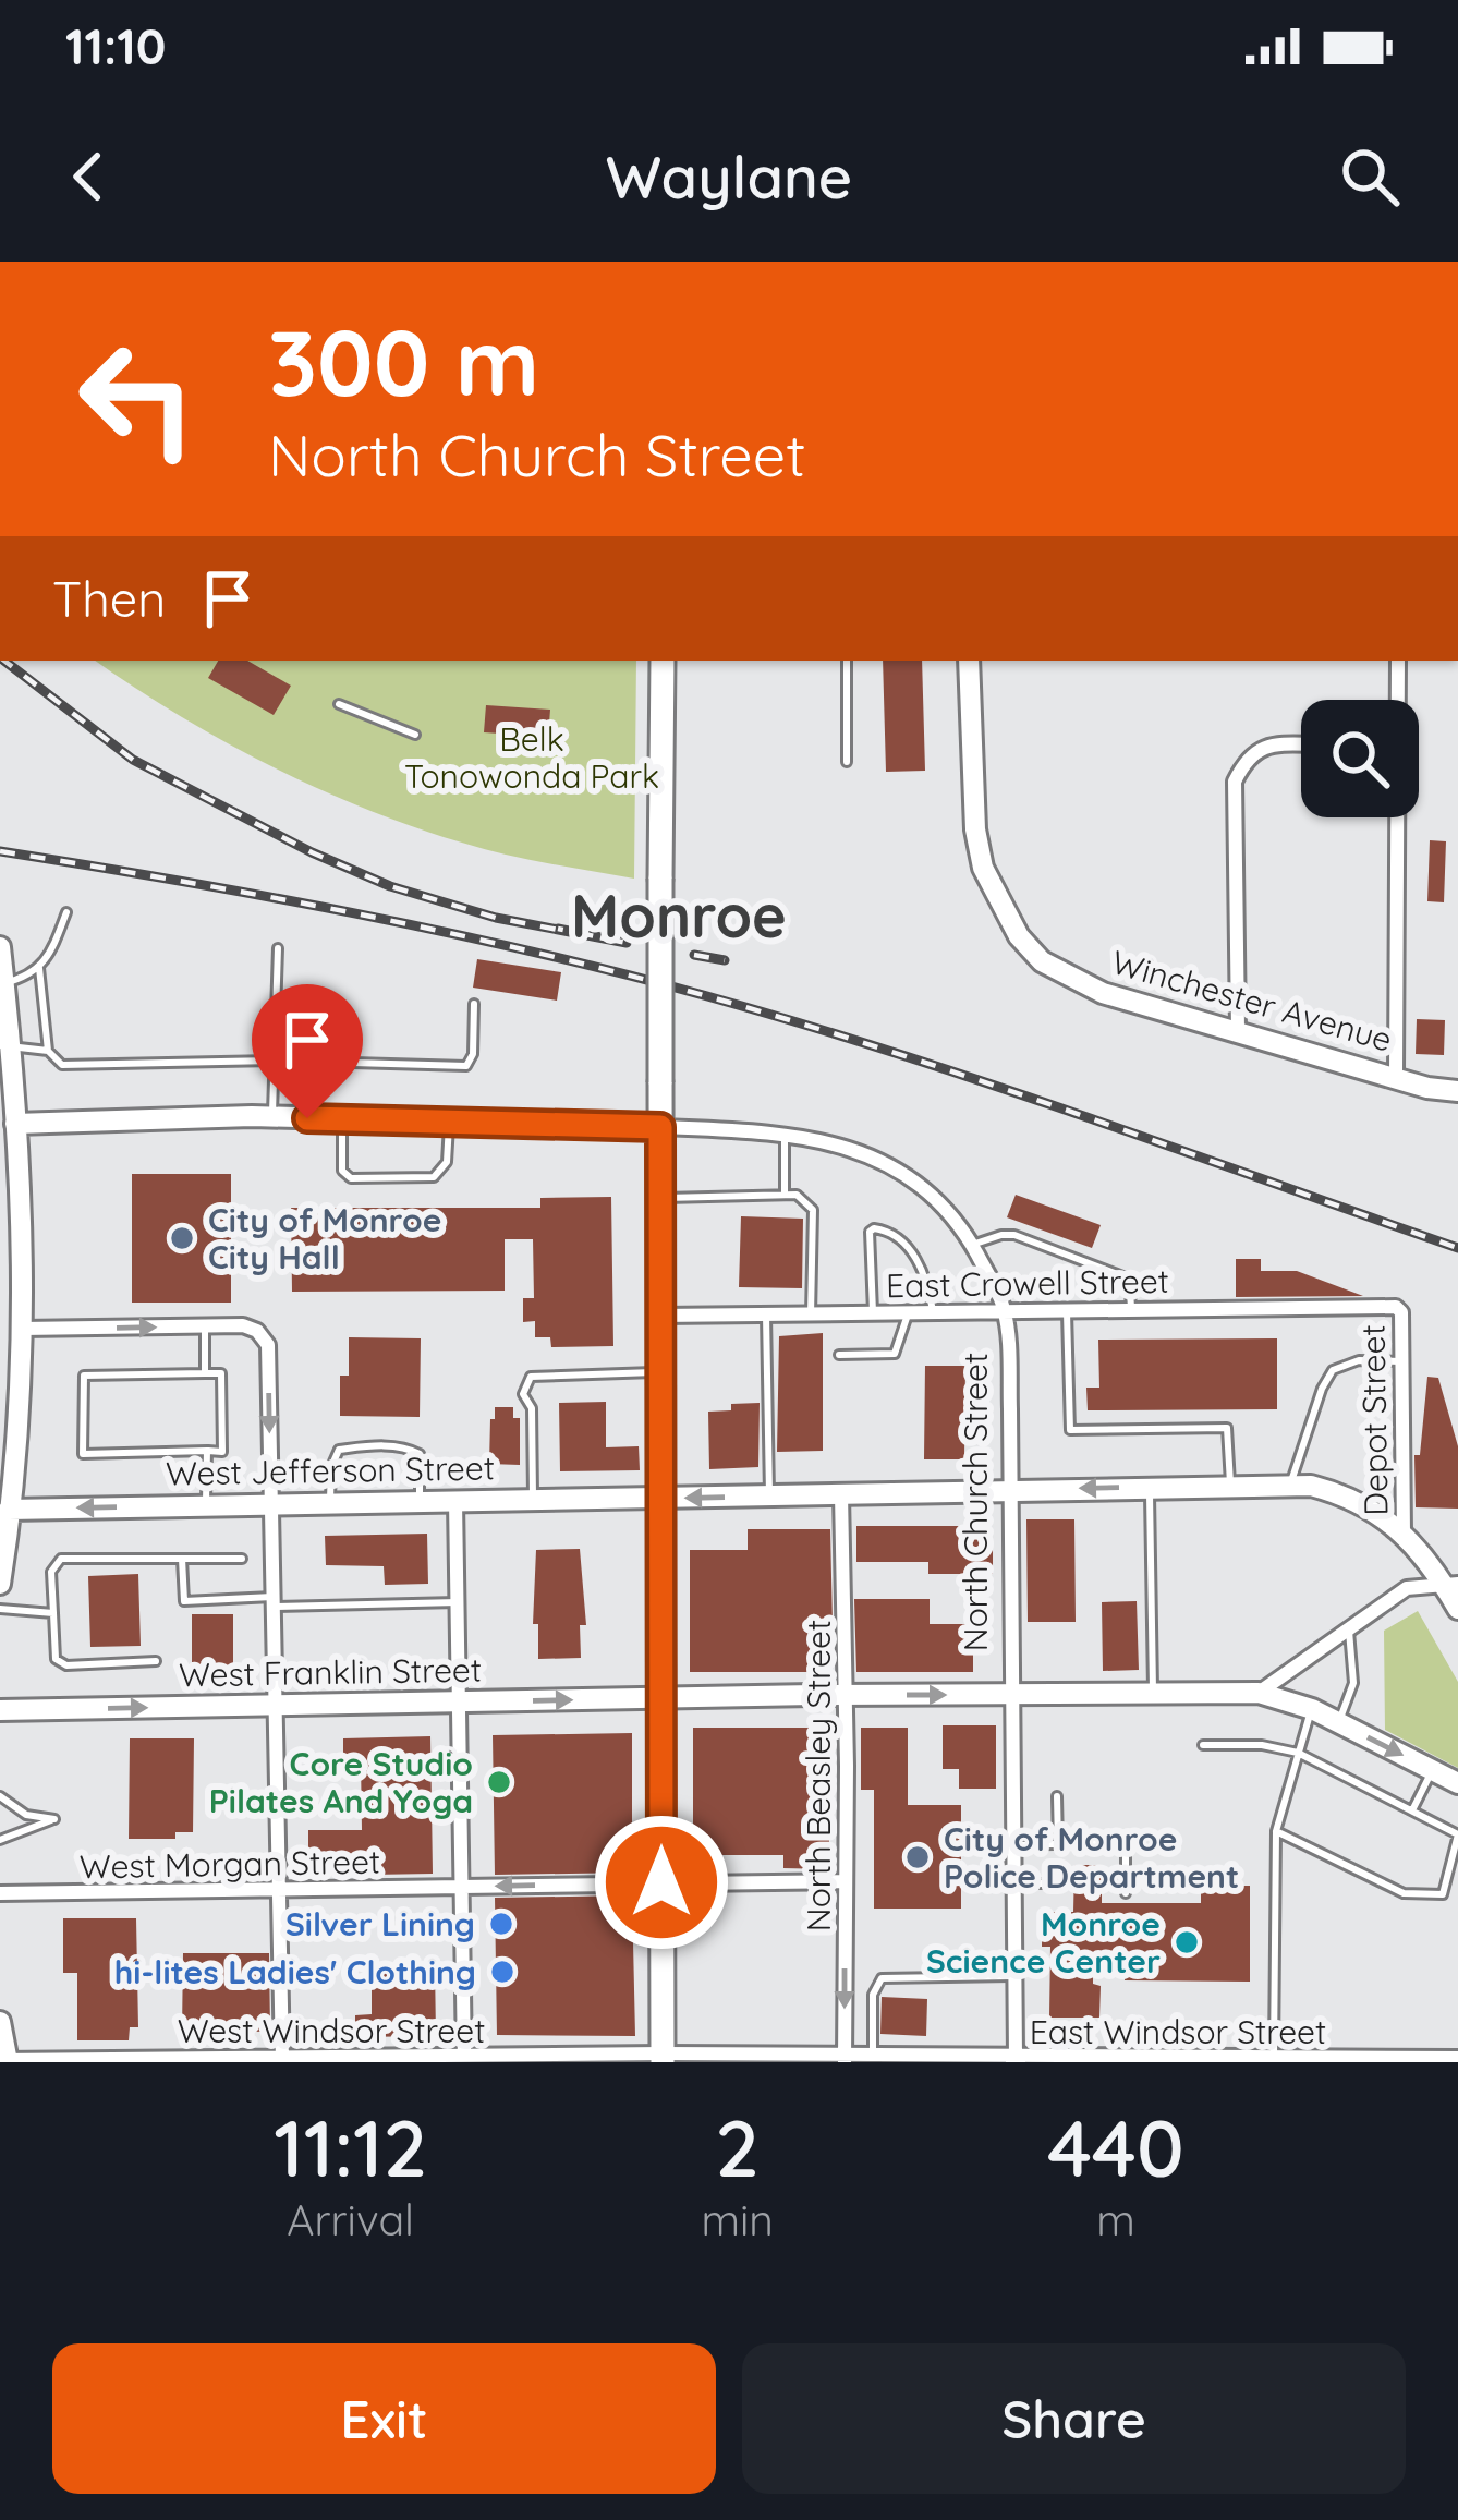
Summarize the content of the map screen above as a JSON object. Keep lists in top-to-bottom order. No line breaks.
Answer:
{"streets":{"main road":["Winchester Avenue","West Jefferson Street","North Church Street","West Franklin Street"],"street":["East Crowell Street","Depot Street","North Beasley Street","West Morgan Street","West Windsor Street","East Windsor Street"]},"crossings":[["East Crowell Street","Depot Street"],["East Crowell Street","North Church Street"],["Depot Street","West Jefferson Street"],["West Jefferson Street","North Church Street"],["West Jefferson Street","North Beasley Street"],["North Church Street","West Franklin Street"],["North Church Street","East Windsor Street"],["West Franklin Street","North Beasley Street"],["North Beasley Street","West Morgan Street"],["North Beasley Street","East Windsor Street"],["West Windsor Street","East Windsor Street"]],"one_way":["West Franklin Street"],"districts":["Monroe"],"parks":["Belk Tonowonda Park"],"places":["City of Monroe City Hall","Core Studio Pilates And Yoga","City of Monroe Police Department","Silver Lining","Monroe Science Center","hi-lites Ladies' Clothing"],"page":{"status":"11:10","header":"Waylane","turn":["300 m","North Church Street"],"then":"Then","eta":["11:12","Arrival","2","min","440","m"],"buttons":["Exit","Share"]}}
